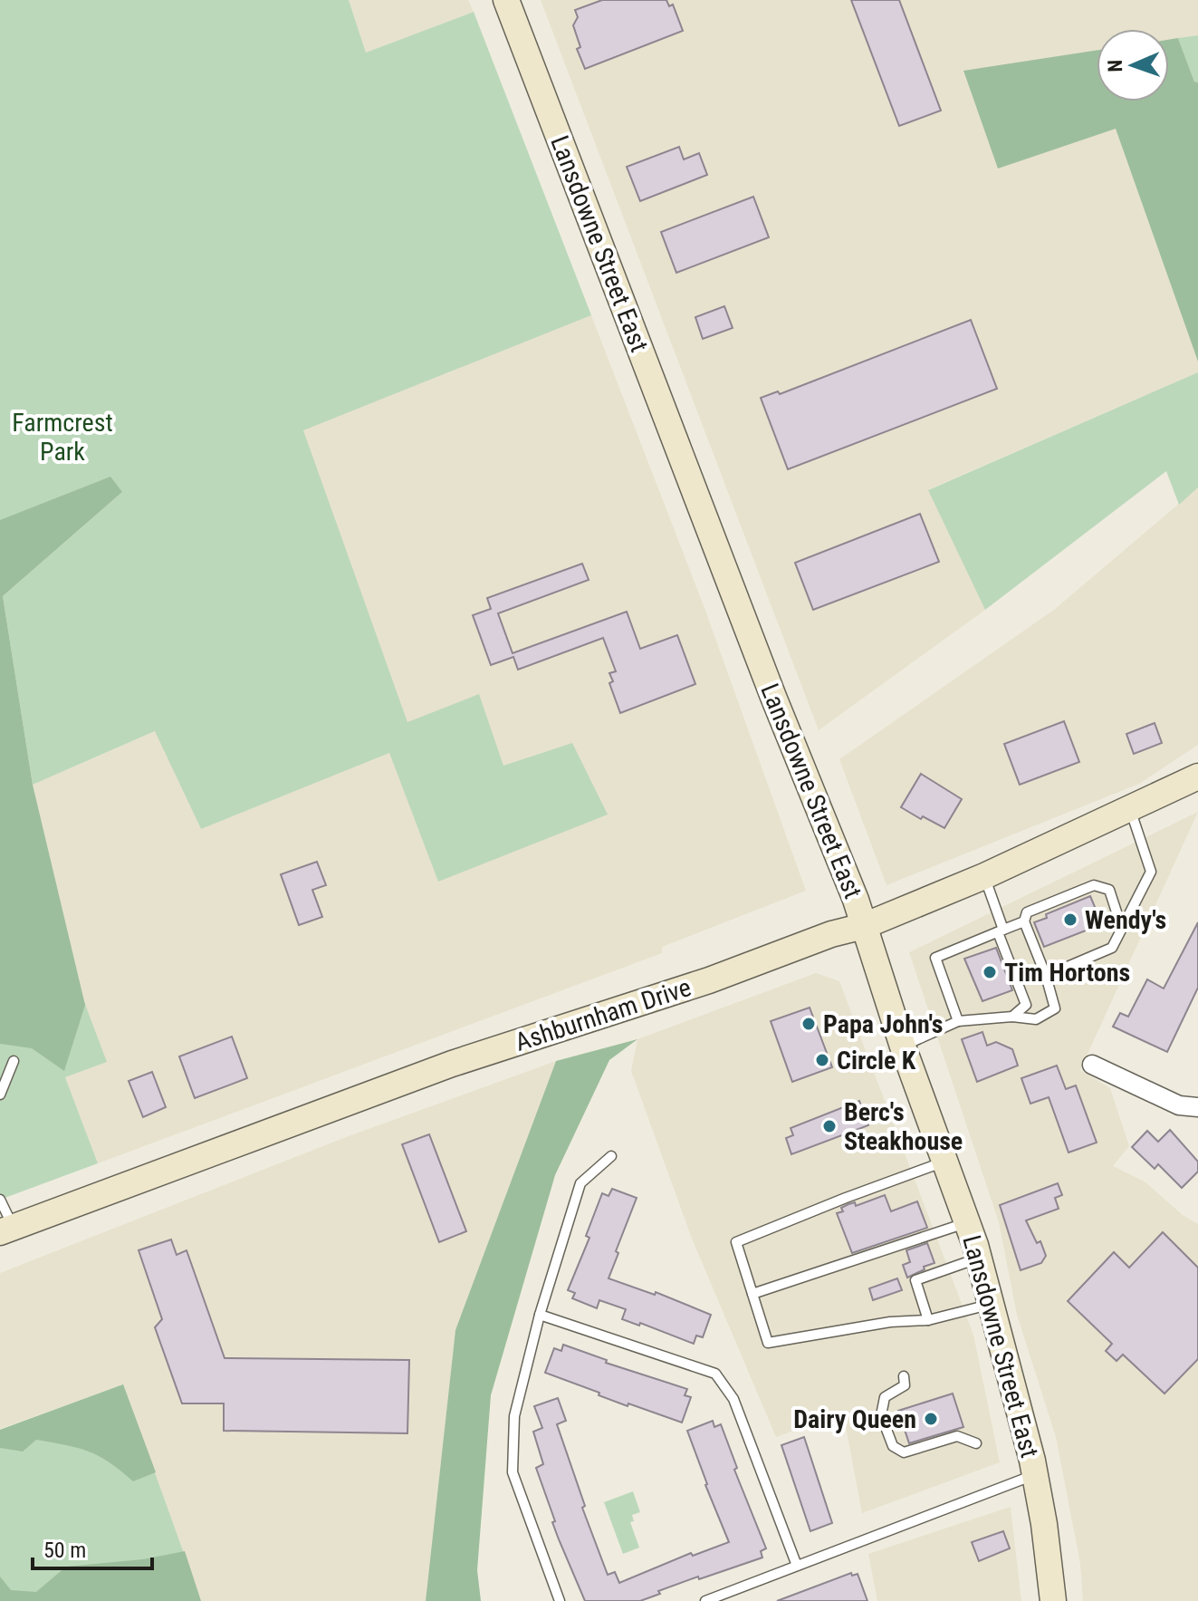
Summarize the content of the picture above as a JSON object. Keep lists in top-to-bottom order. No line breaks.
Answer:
{"streets":{"main road":["Lansdowne Street East","Ashburnham Drive"]},"crossings":[["Lansdowne Street East","Ashburnham Drive"]],"parks":["Farmcrest Park"],"places":["Wendy's","Tim Hortons","Papa John's","Circle K","Berc's Steakhouse","Dairy Queen"],"scale_bar":"50 m","north":"left"}
